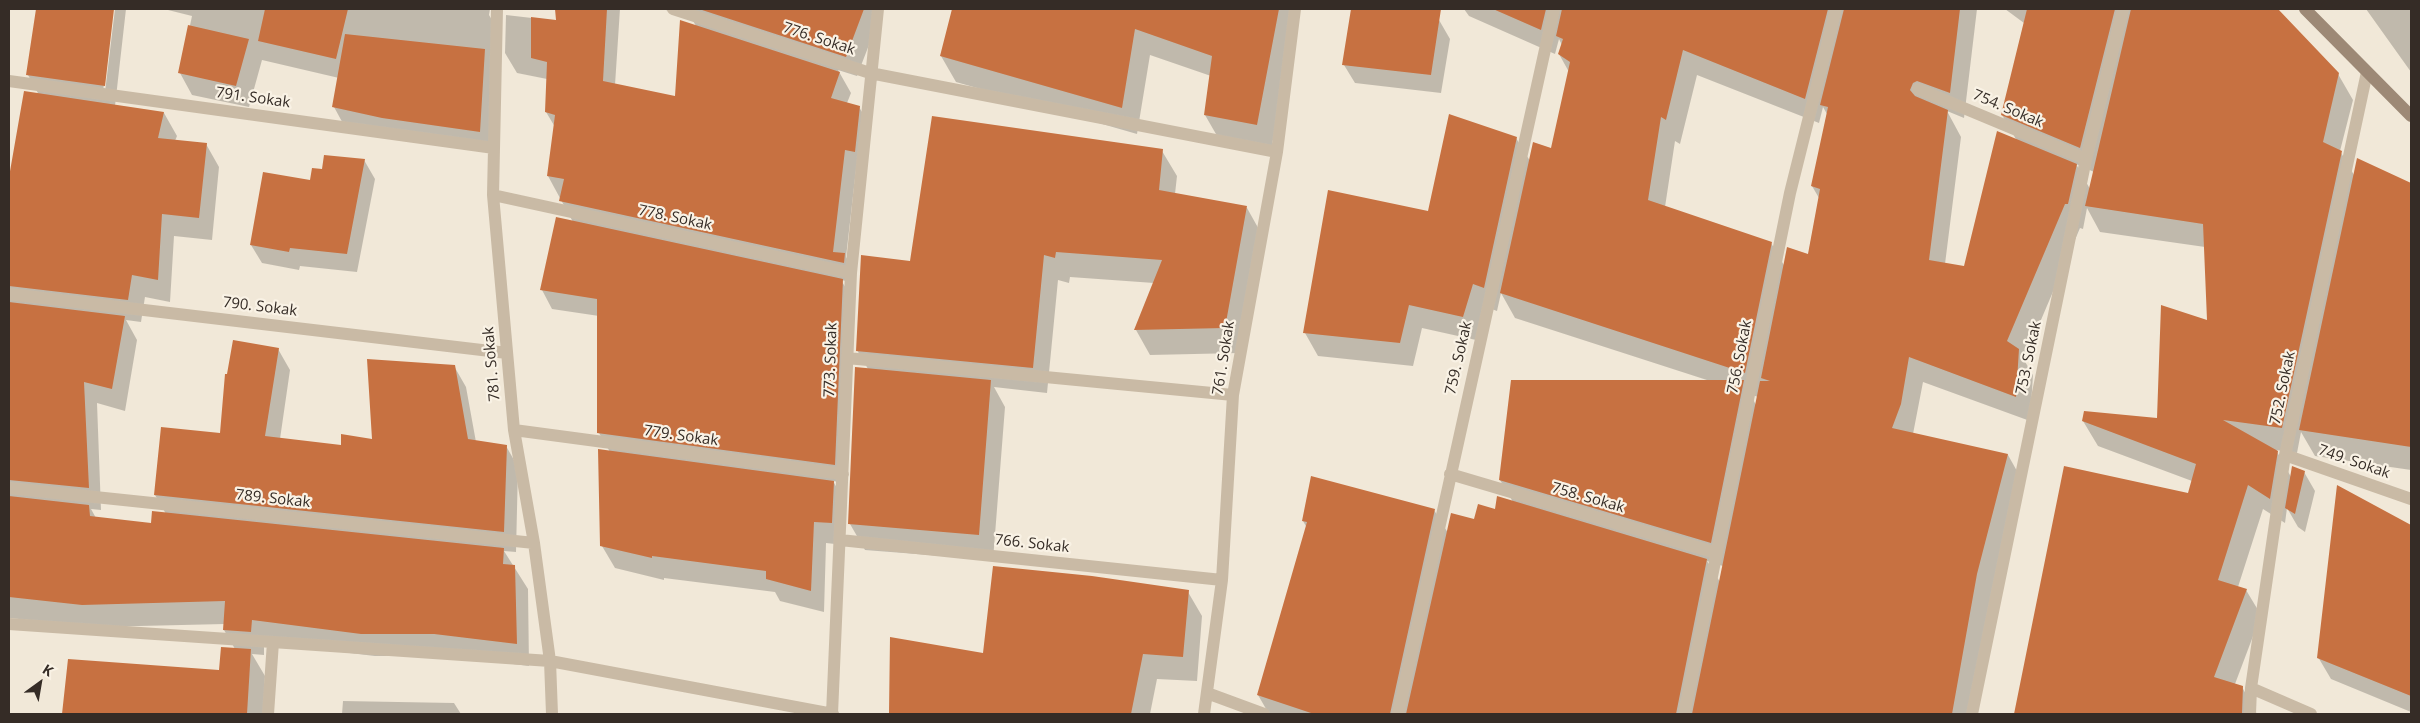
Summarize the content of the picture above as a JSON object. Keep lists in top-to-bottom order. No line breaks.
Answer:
{"streets":{"street":["776. Sokak","791. Sokak","754. Sokak","778. Sokak","790. Sokak","756. Sokak","761. Sokak","759. Sokak","753. Sokak","773. Sokak","781. Sokak","752. Sokak","779. Sokak","749. Sokak","758. Sokak","789. Sokak","766. Sokak"]},"crossings":[["776. Sokak","761. Sokak"],["776. Sokak","773. Sokak"],["791. Sokak","781. Sokak"],["754. Sokak","753. Sokak"],["778. Sokak","773. Sokak"],["778. Sokak","781. Sokak"],["790. Sokak","781. Sokak"],["756. Sokak","758. Sokak"],["761. Sokak","766. Sokak"],["759. Sokak","758. Sokak"],["773. Sokak","779. Sokak"],["773. Sokak","766. Sokak"],["781. Sokak","779. Sokak"],["781. Sokak","789. Sokak"],["752. Sokak","749. Sokak"]],"north":"top right"}
